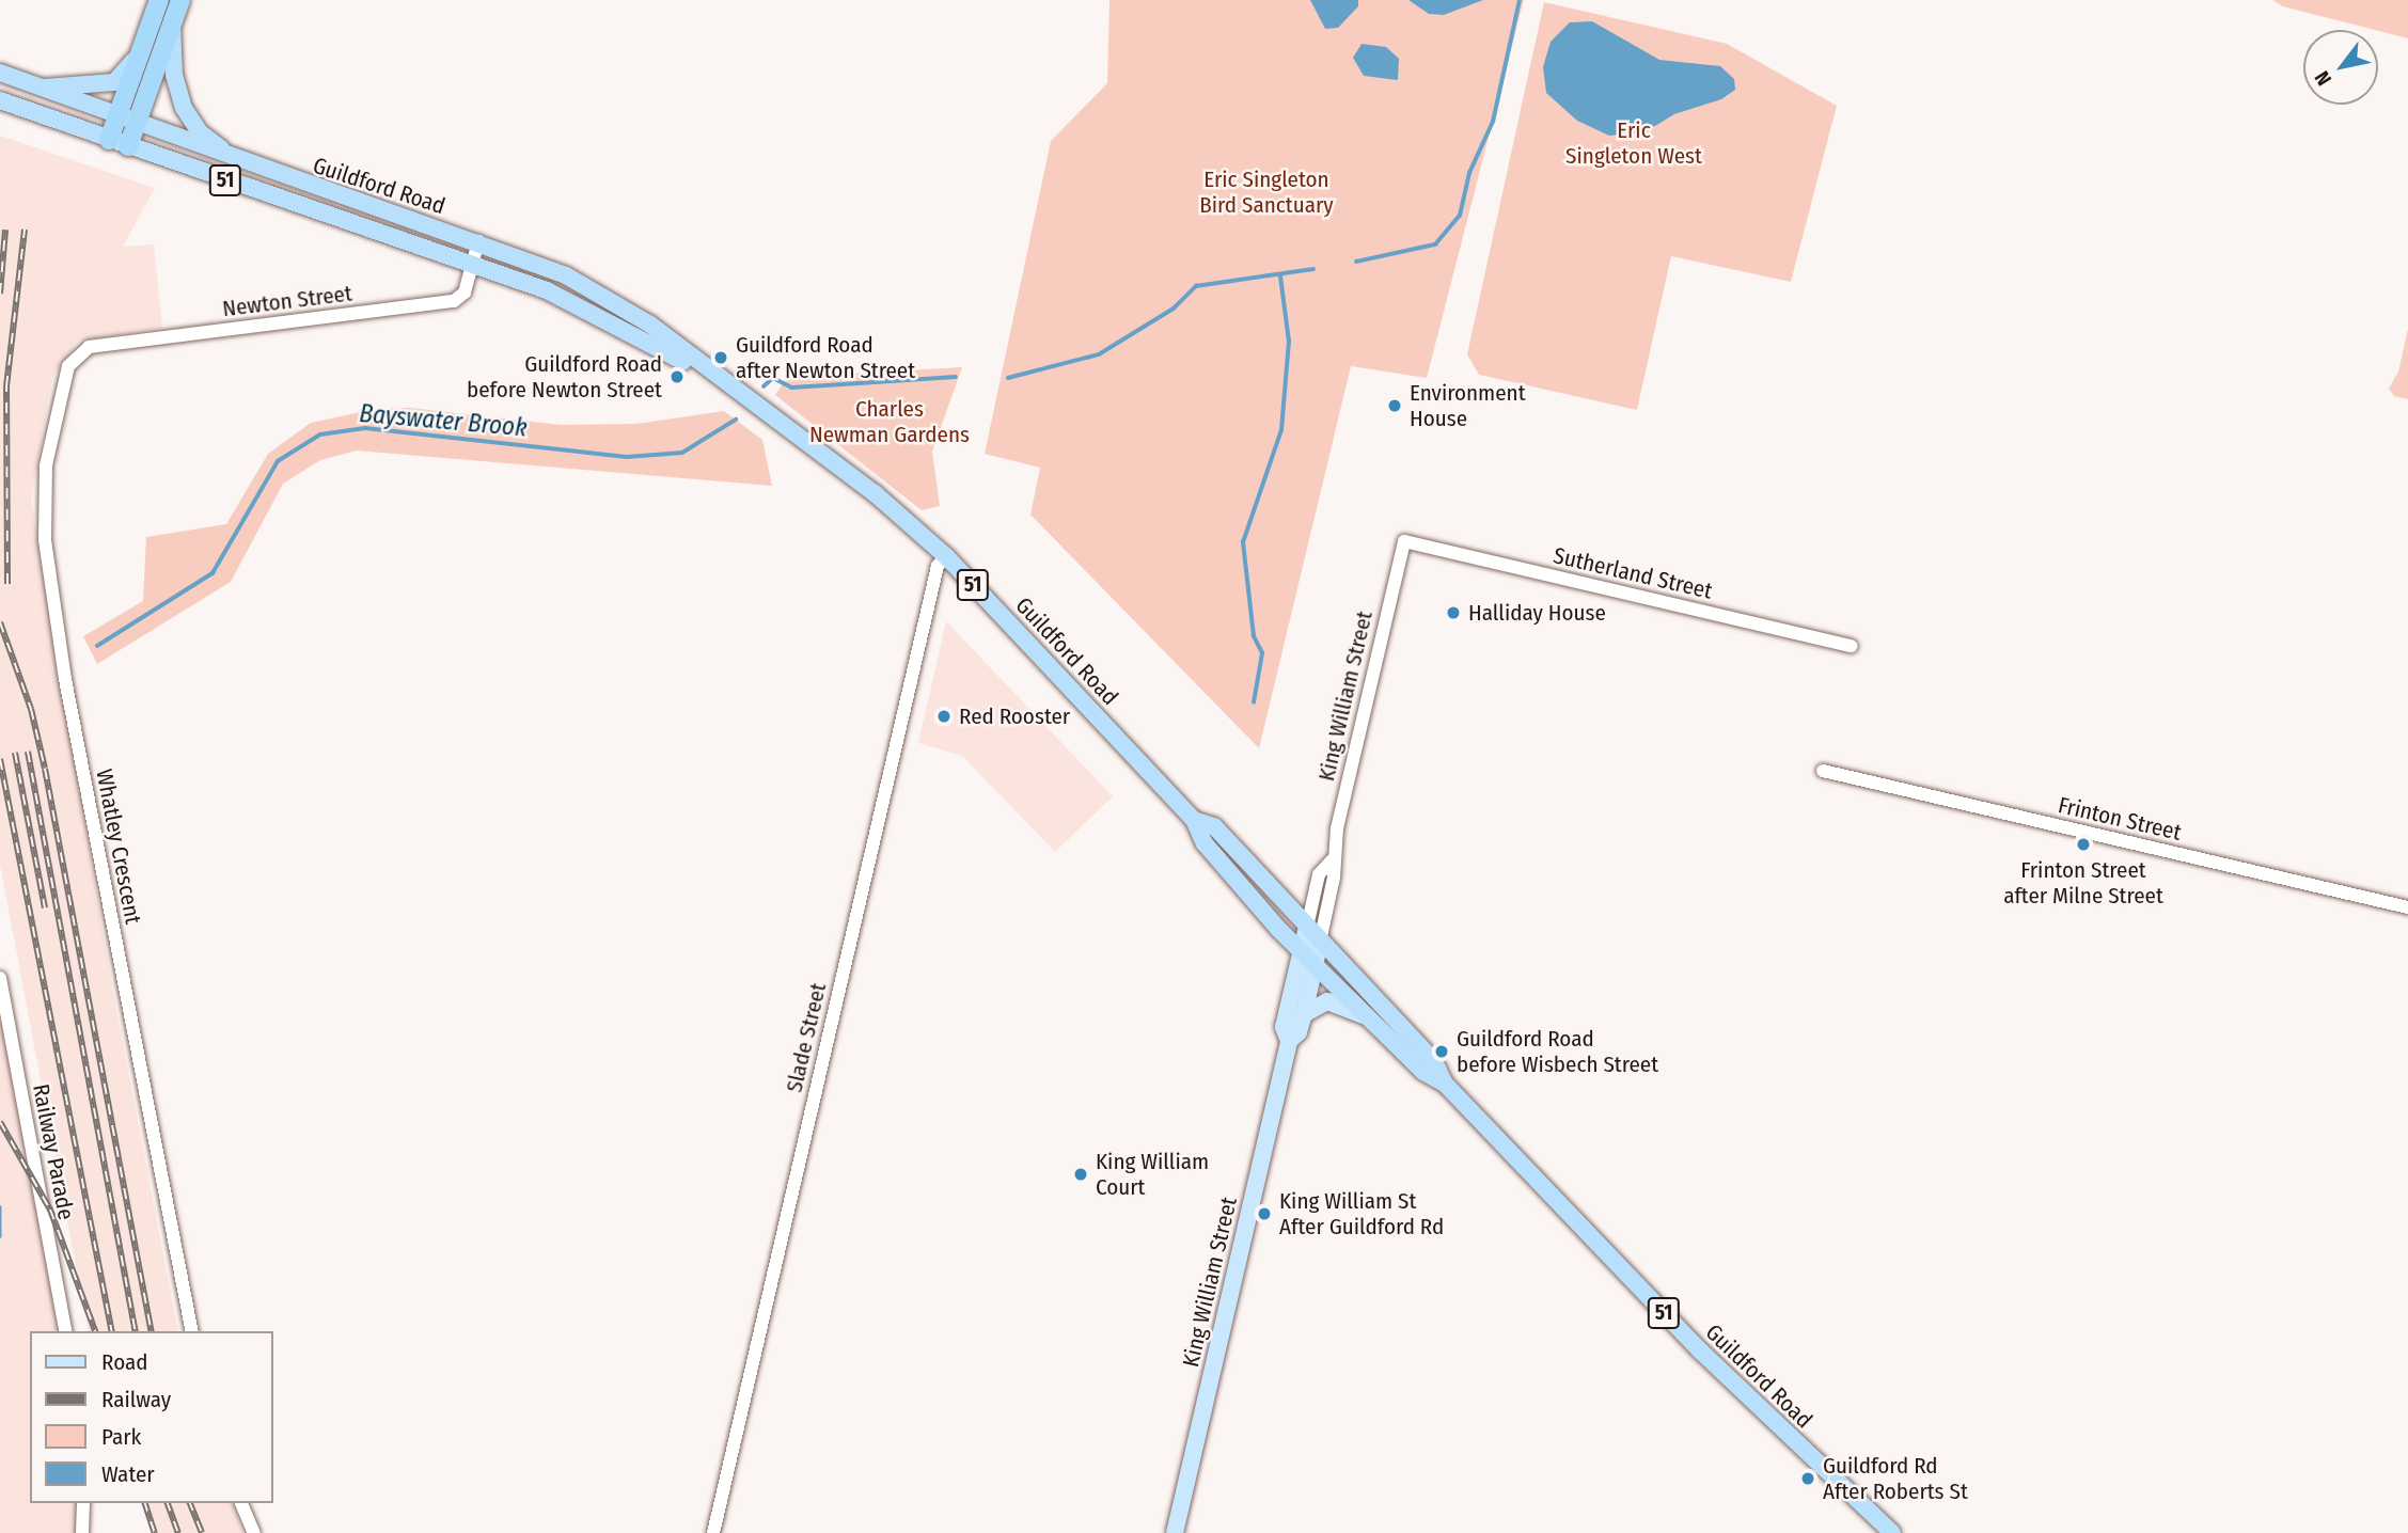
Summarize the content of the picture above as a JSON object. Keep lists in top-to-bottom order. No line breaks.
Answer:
{"streets":{"highway":["51","Guildford Road"],"main road":["King William Street"],"street":["Newton Street","Sutherland Street","Frinton Street","Whatley Crescent","Slade Street","Railway Parade"]},"crossings":[["Guildford Road","Newton Street"],["Guildford Road","King William Street"],["Guildford Road","Slade Street"],["Newton Street","Whatley Crescent"],["Sutherland Street","King William Street"]],"water":["Bayswater Brook"],"parks":["Eric Singleton West","Eric Singleton Bird Sanctuary","Charles Newman Gardens"],"places":["Guildford Road after Newton Street","Guildford Road before Newton Street","Environment House","Halliday House","Red Rooster","Frinton Street after Milne Street","Guildford Road before Wisbech Street","King William Court","King William St After Guildford Rd","Guildford Rd After Roberts St"],"legend":["Road","Railway","Park","Water"],"north":"bottom left"}
